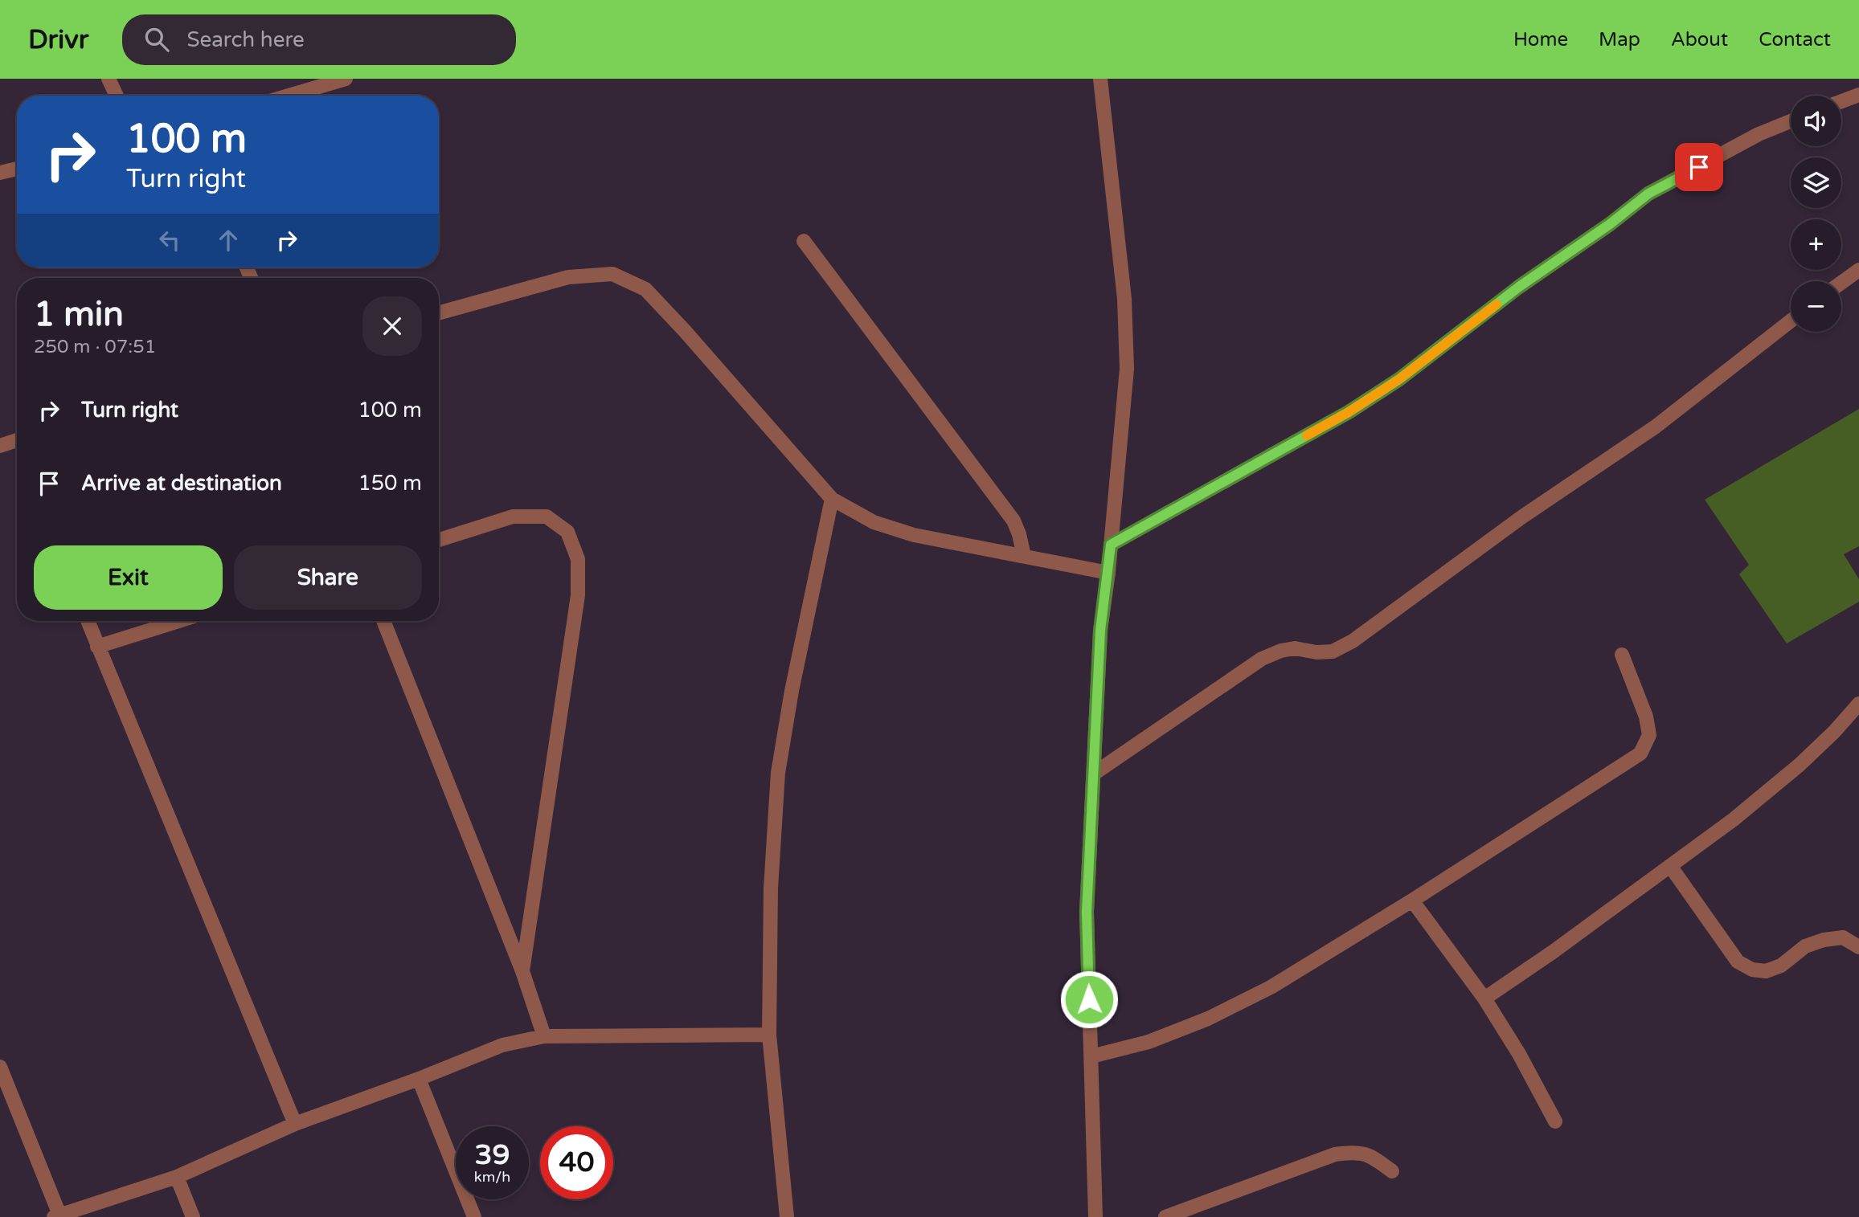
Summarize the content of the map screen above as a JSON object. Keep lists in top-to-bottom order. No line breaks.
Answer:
{"page":{"header":"Drivr","search":"Search here","nav":["Home","Map","About","Contact"],"map_buttons":["+","−"],"turn":["100 m","Turn right"],"heading":["1 min","250 m · 07:51"],"list":[{"name":"Turn right","value":"100 m"},{"name":"Arrive at destination","value":"150 m"}],"buttons":["Exit","Share"],"speed":"39 km/h","limit":"40"}}
